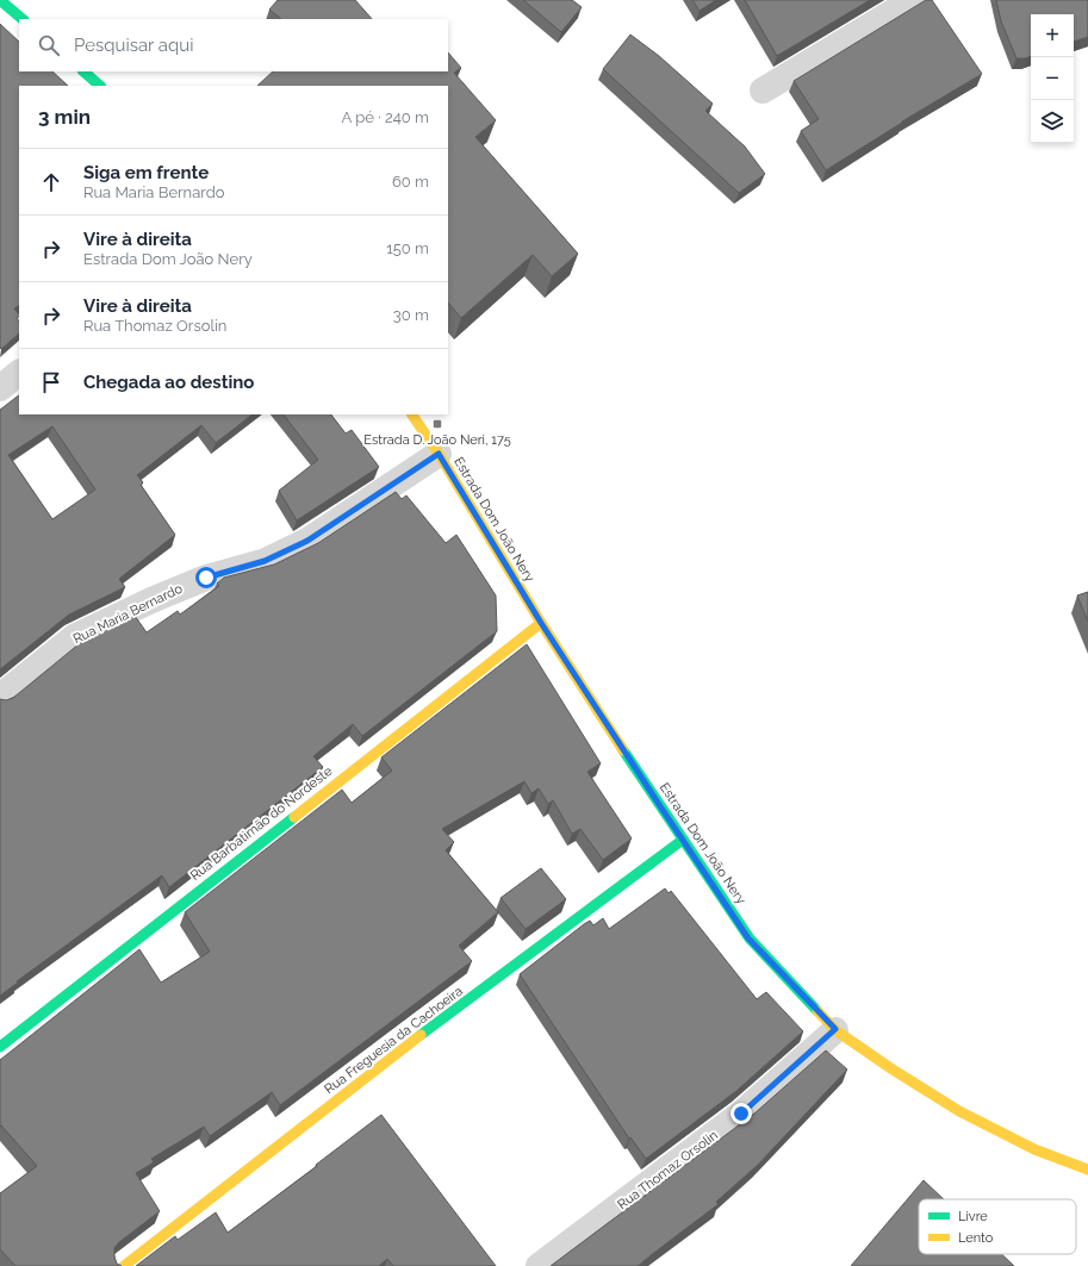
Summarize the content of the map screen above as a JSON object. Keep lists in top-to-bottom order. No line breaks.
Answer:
{"streets":{"street":["Estrada Dom João Nery","Rua Maria Bernardo","Rua Barbatimão do Nordeste","Rua Freguesia da Cachoeira","Rua Thomaz Orsolin"]},"crossings":[["Estrada Dom João Nery","Rua Maria Bernardo"],["Estrada Dom João Nery","Rua Barbatimão do Nordeste"],["Estrada Dom João Nery","Rua Freguesia da Cachoeira"],["Estrada Dom João Nery","Rua Thomaz Orsolin"]],"places":{"transit":["Estrada D. João Neri, 175"]},"legend":["Livre","Lento"],"page":{"map_buttons":["+","−"],"search":"Pesquisar aqui","heading":["3 min","A pé · 240 m"],"list":[["Siga em frente","Rua Maria Bernardo","60 m"],["Vire à direita","Estrada Dom João Nery","150 m"],["Vire à direita","Rua Thomaz Orsolin","30 m"],"Chegada ao destino"]}}
